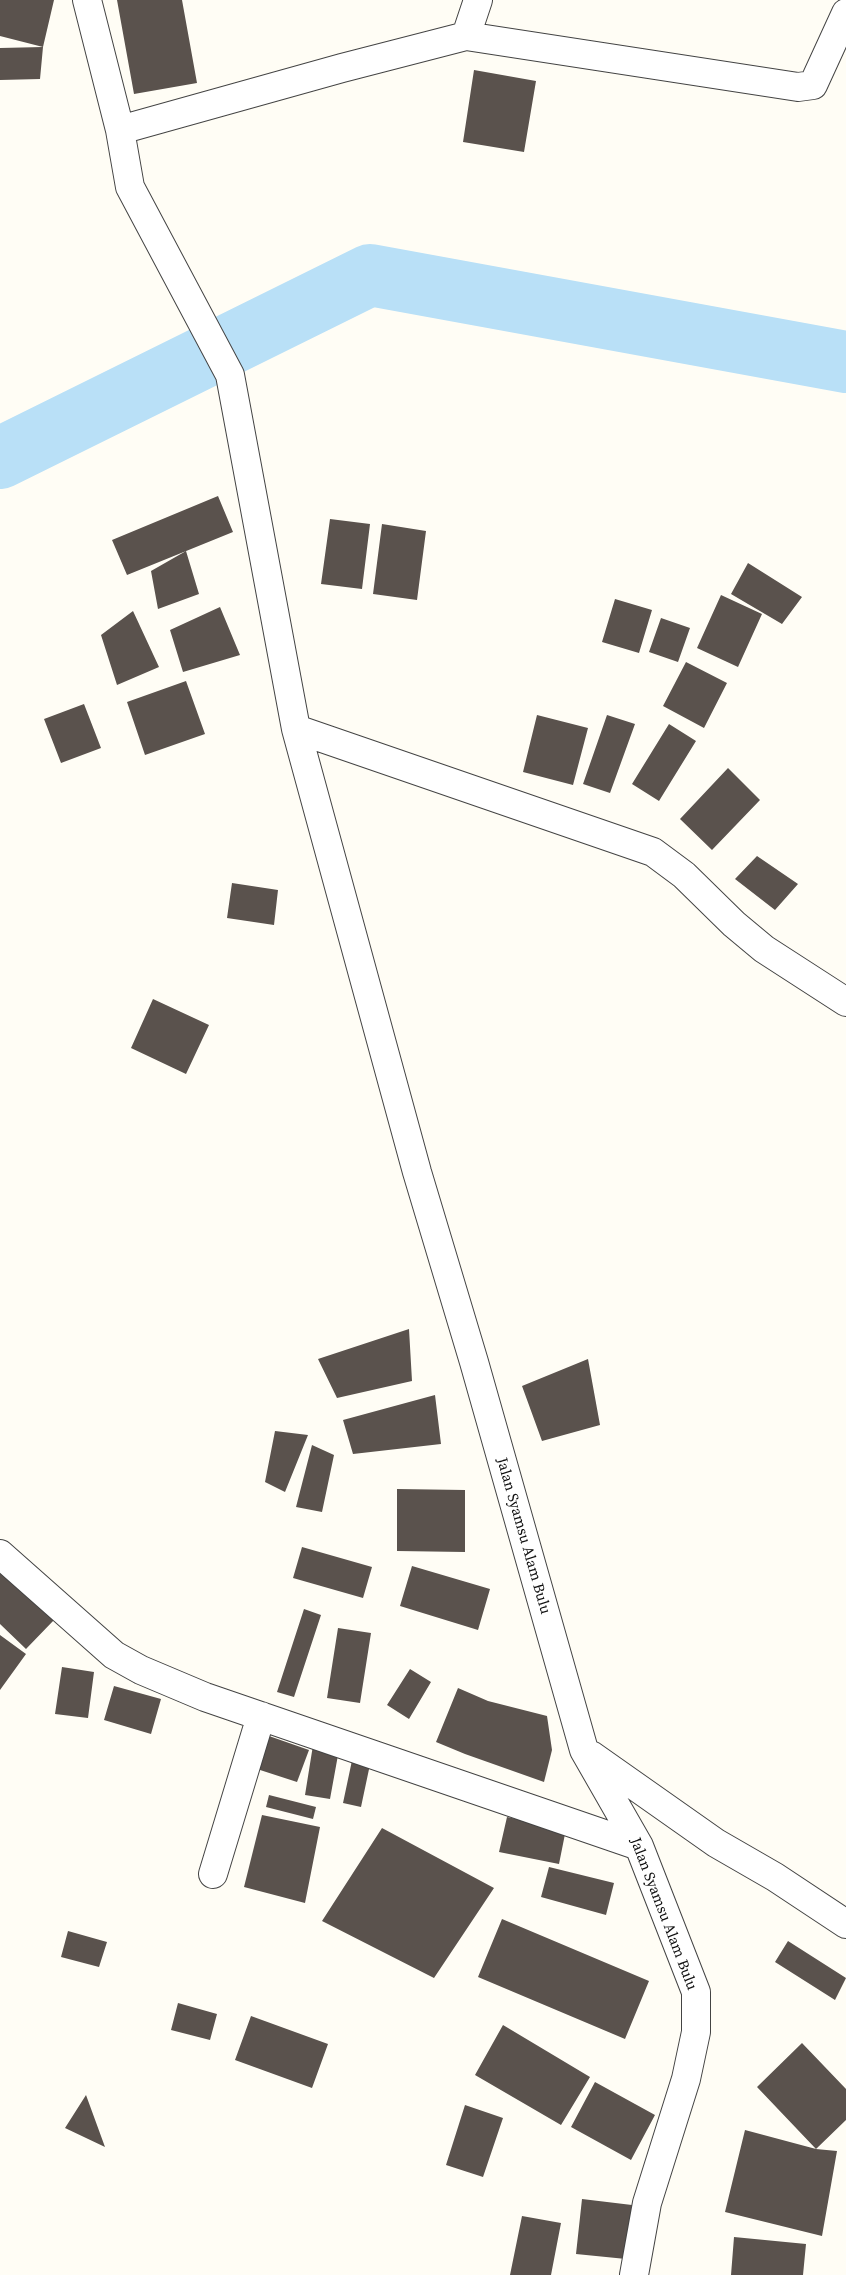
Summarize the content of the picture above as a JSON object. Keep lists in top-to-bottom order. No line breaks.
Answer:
{"streets":{"street":["Jalan Syamsu Alam Bulu"]}}
